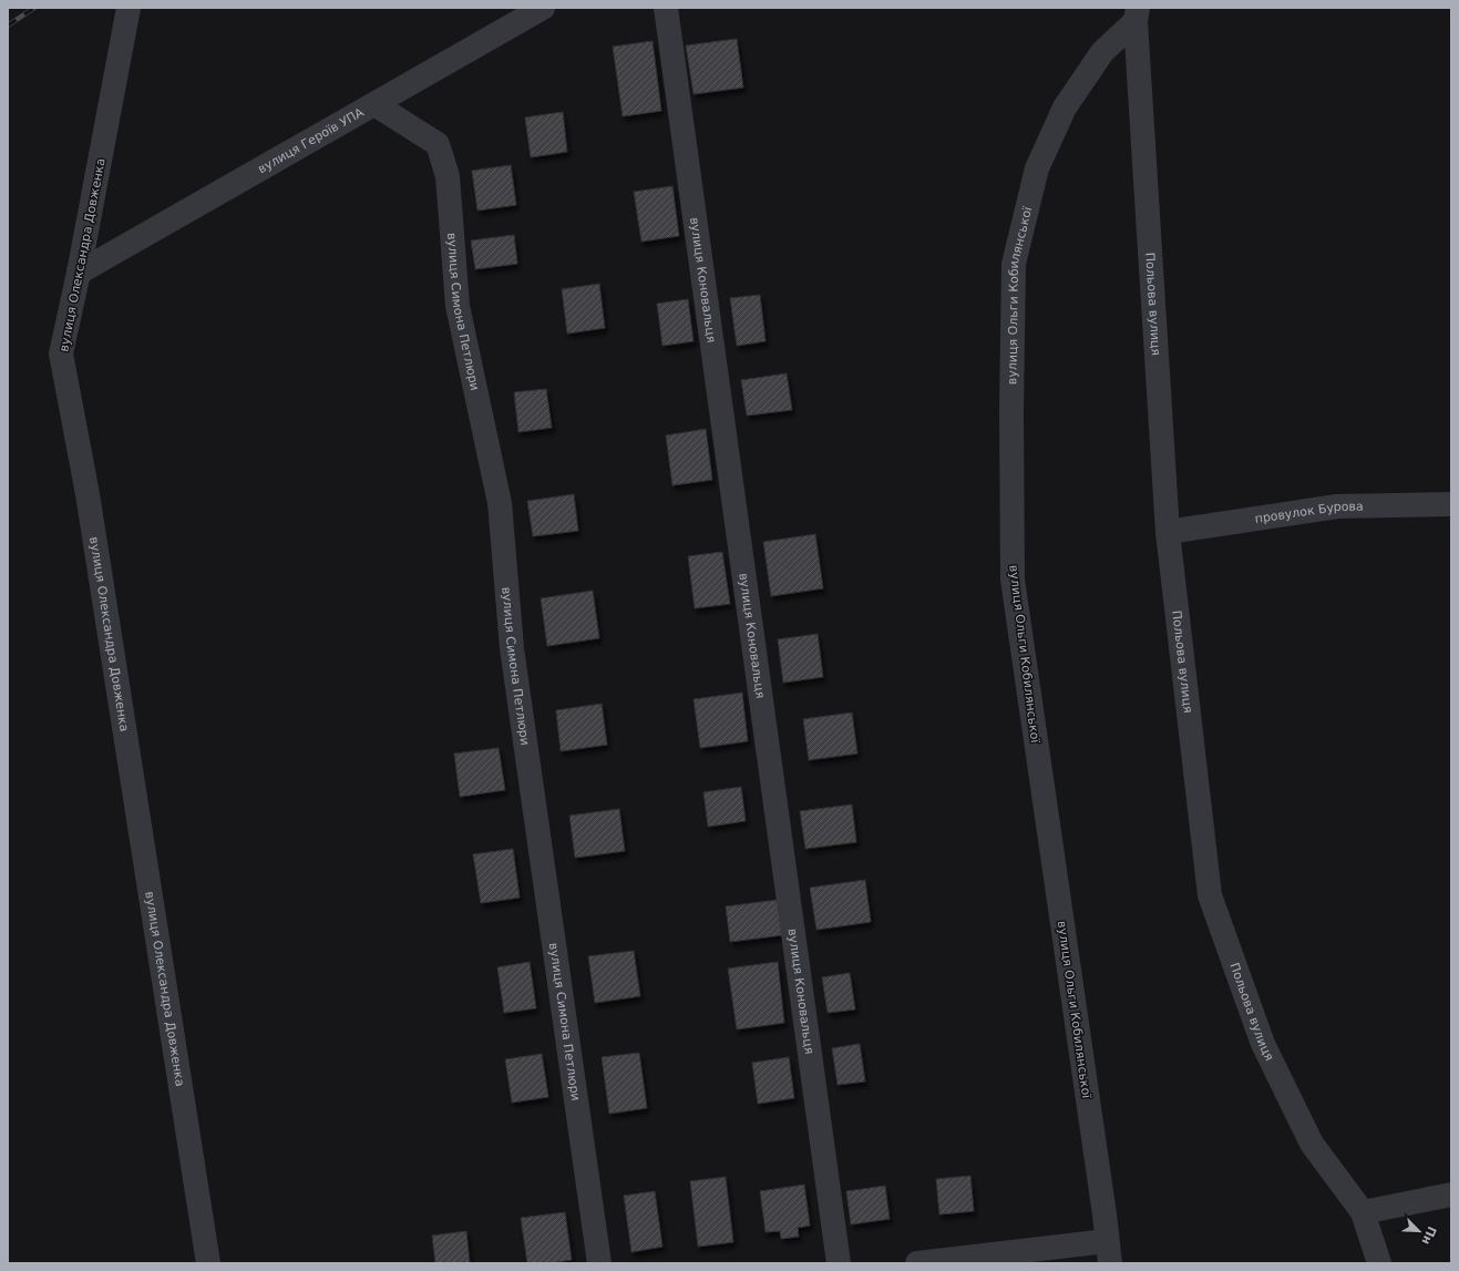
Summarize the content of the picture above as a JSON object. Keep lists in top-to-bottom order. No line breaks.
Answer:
{"streets":{"street":["вулиця Героїв УПА","вулиця Олександра Довженка","вулиця Коновальця","вулиця Ольги Кобилянської","Польова вулиця","вулиця Симона Петлюри","провулок Бурова"]},"crossings":[["вулиця Героїв УПА","вулиця Олександра Довженка"],["вулиця Героїв УПА","вулиця Симона Петлюри"],["вулиця Ольги Кобилянської","Польова вулиця"],["Польова вулиця","провулок Бурова"]],"north":"bottom right"}
